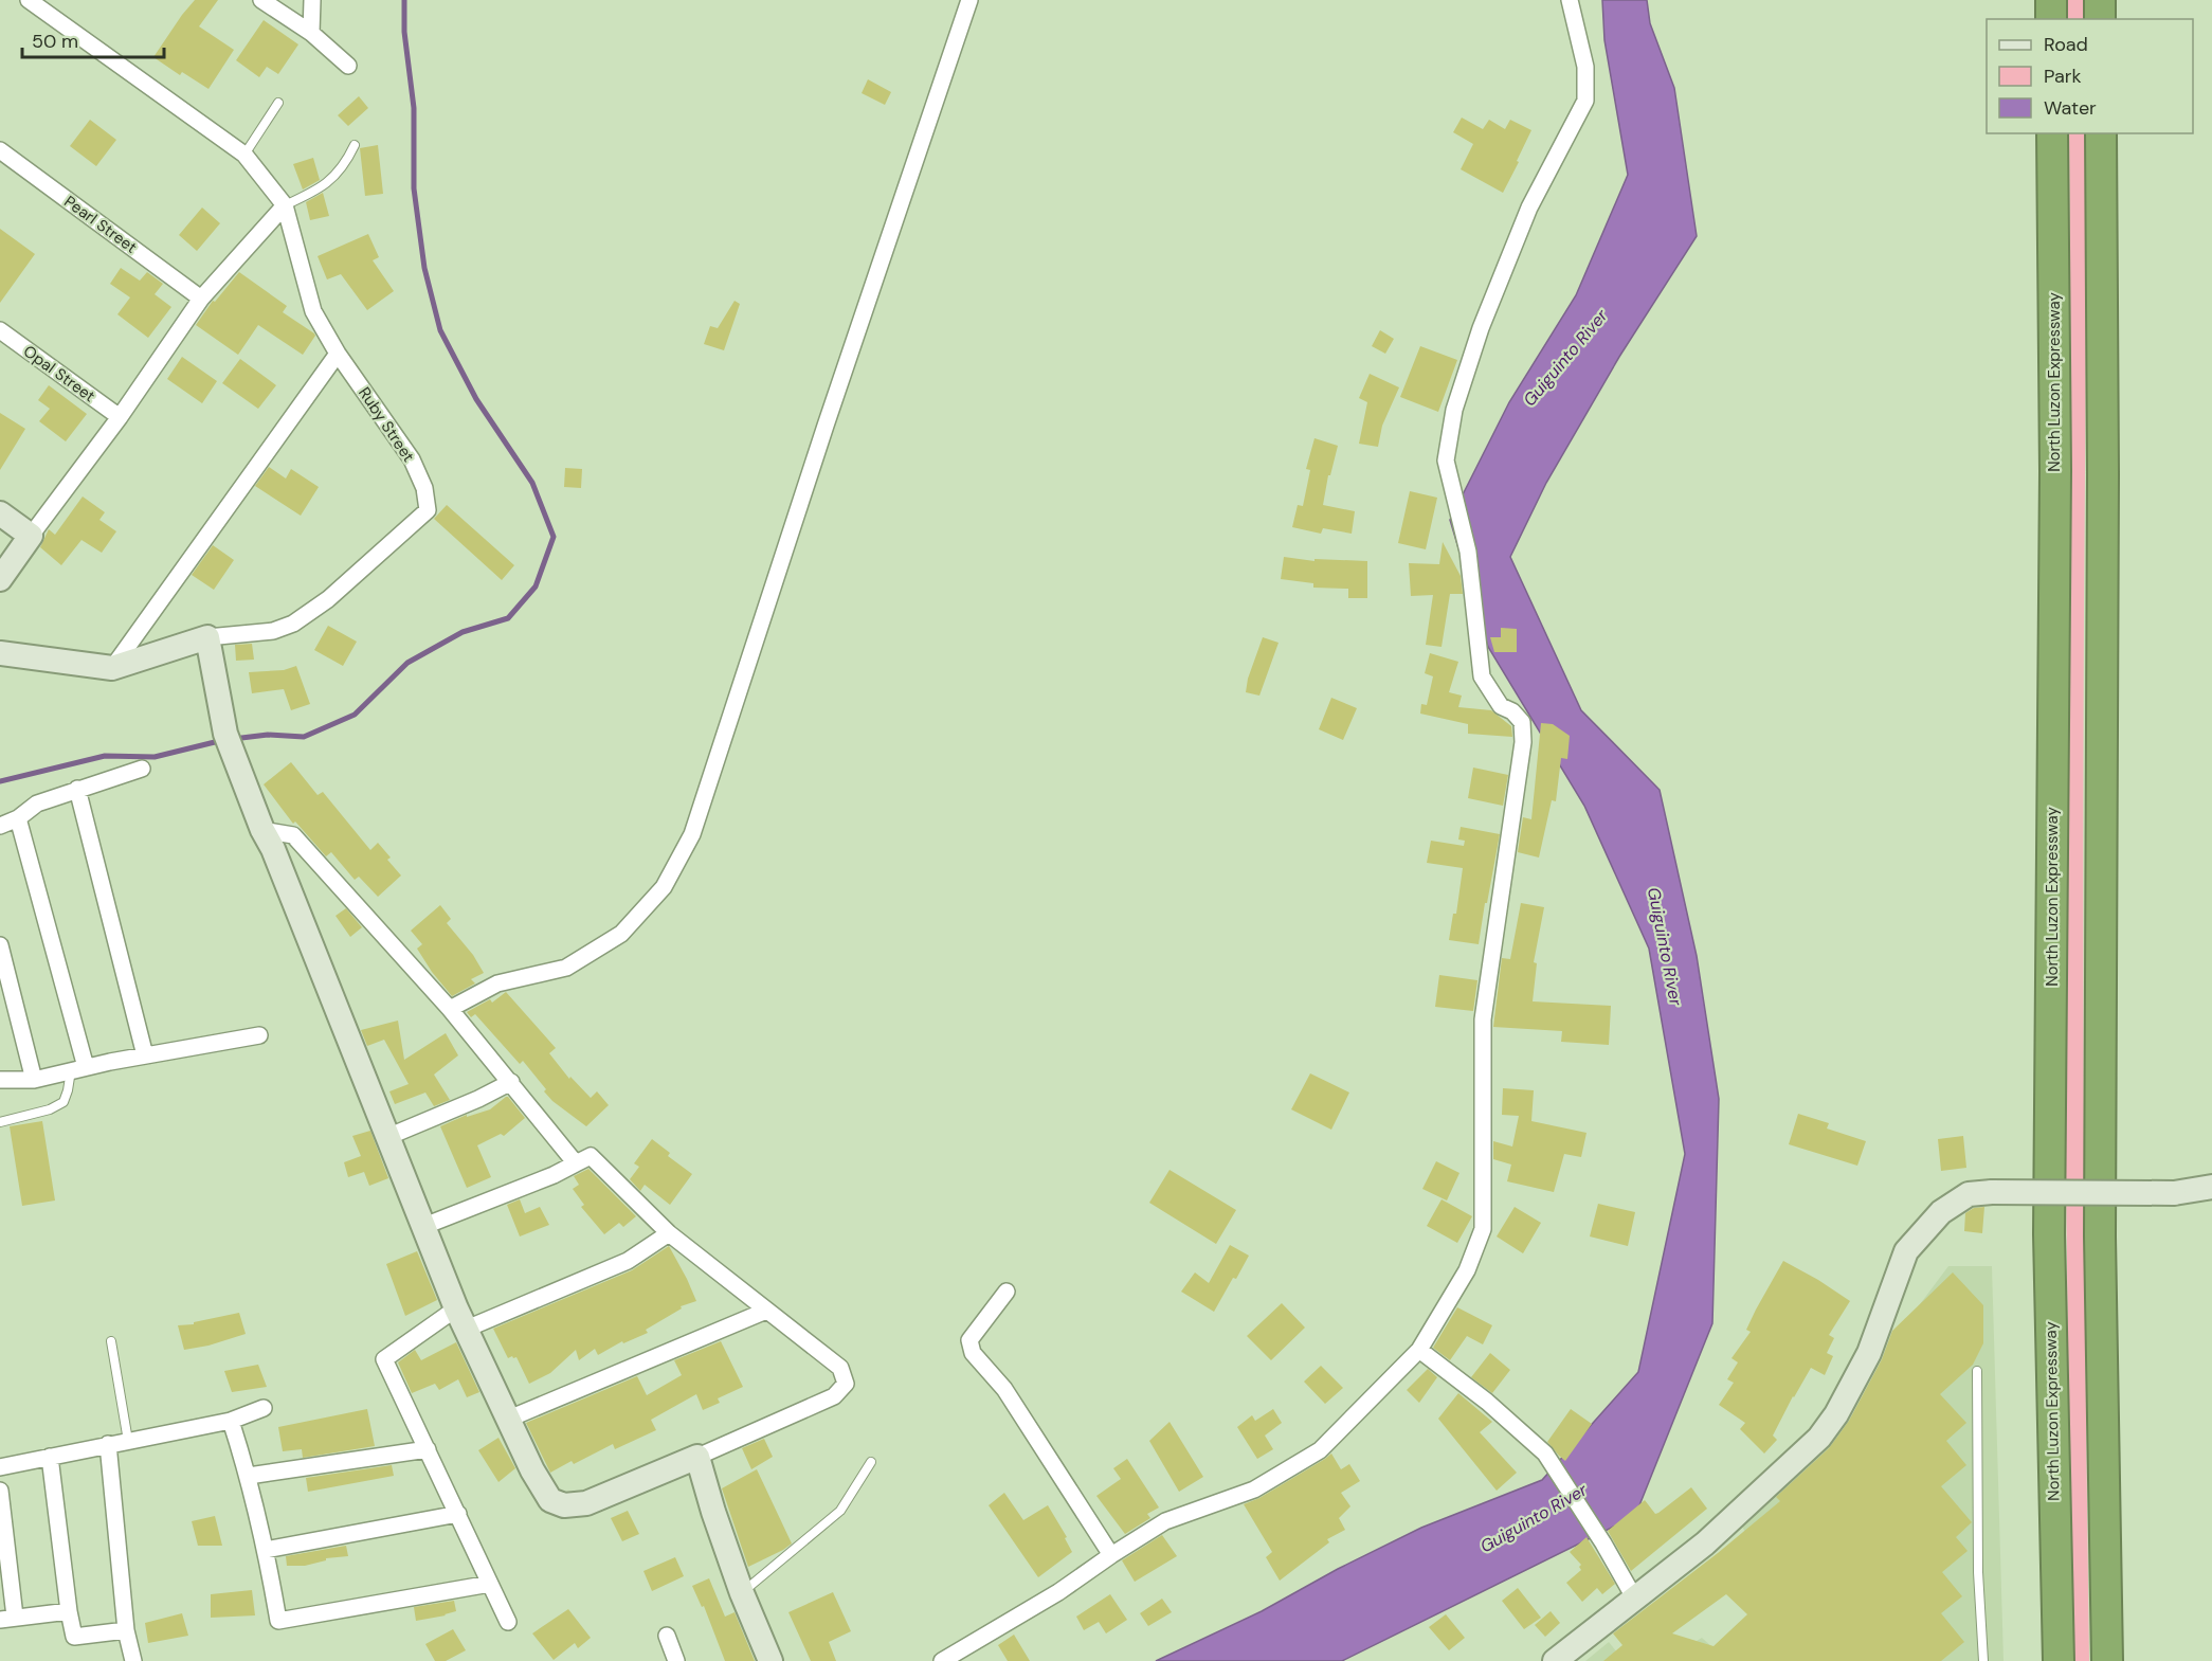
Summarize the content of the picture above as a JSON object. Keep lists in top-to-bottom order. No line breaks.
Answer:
{"streets":{"highway":["North Luzon Expressway"],"street":["Pearl Street","Opal Street","Ruby Street"]},"water":["Guiguinto River"],"legend":["Road","Park","Water"],"scale_bar":"50 m"}
